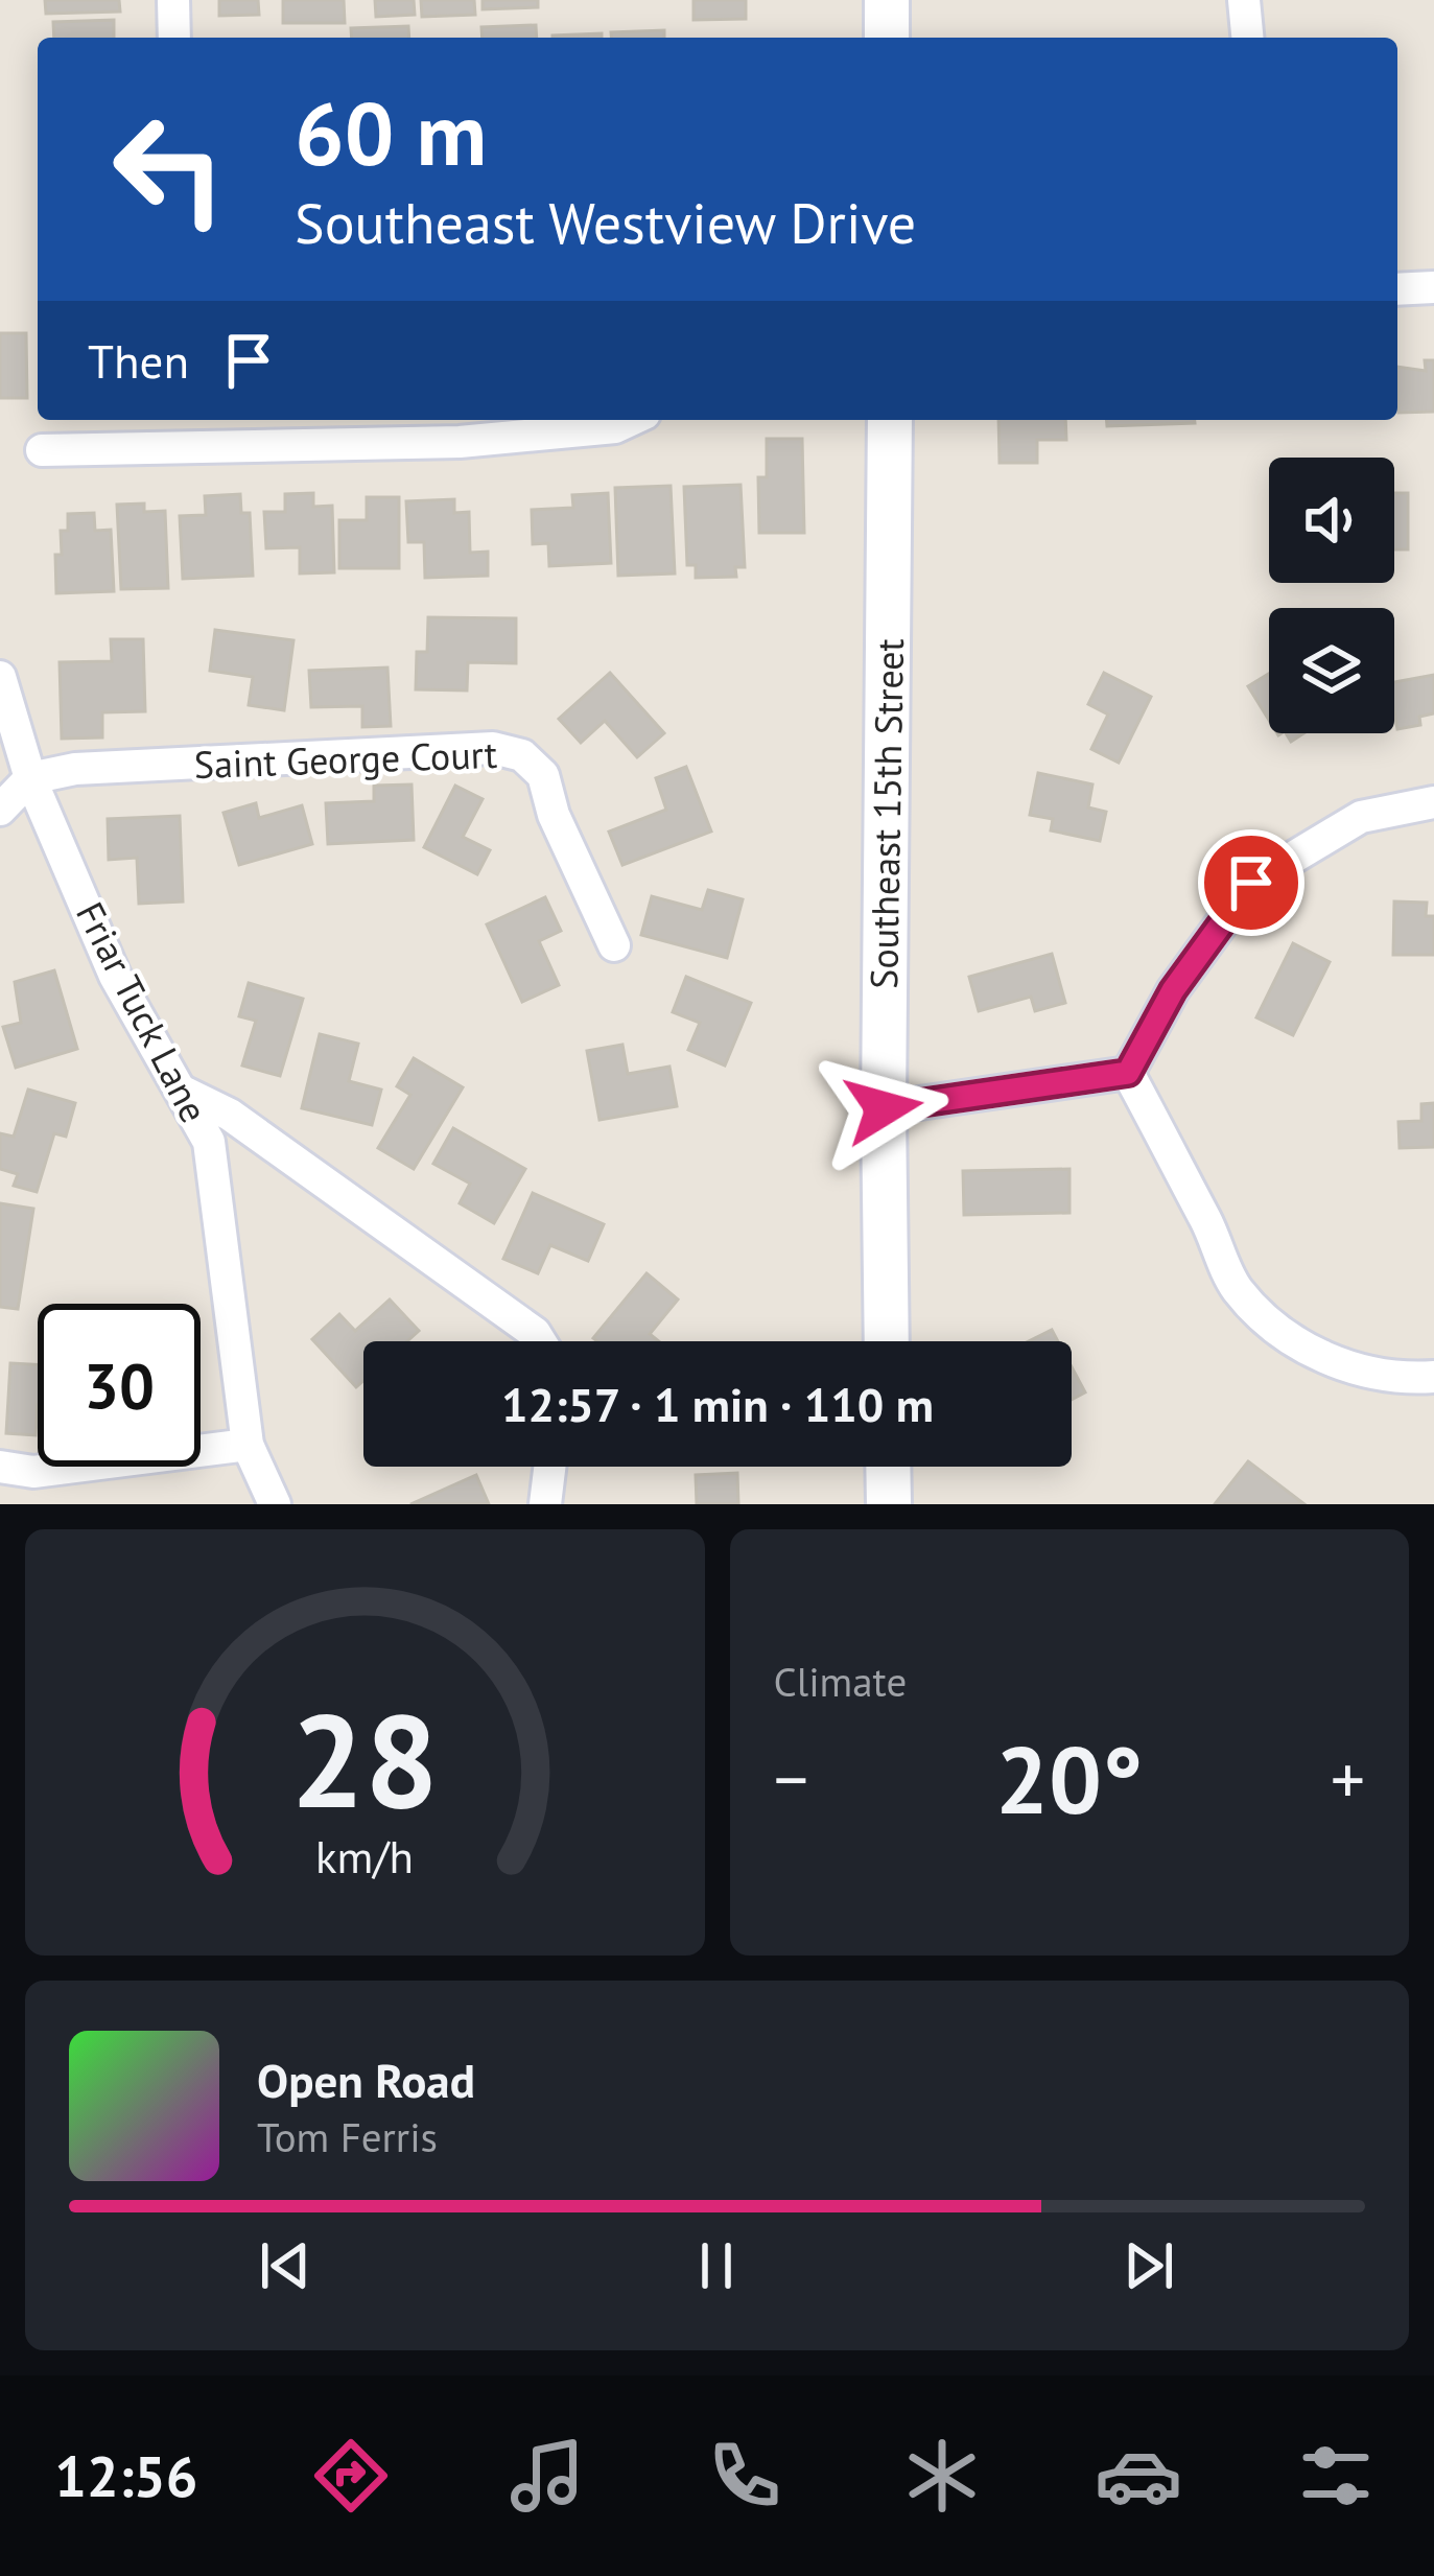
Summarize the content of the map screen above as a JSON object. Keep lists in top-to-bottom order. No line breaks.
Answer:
{"streets":{"main road":["Southeast 15th Street"],"street":["Saint George Court","Friar Tuck Lane"]},"crossings":[["Saint George Court","Friar Tuck Lane"]],"page":{"turn":["60 m","Southeast Westview Drive"],"then":"Then","limit":"30","trip":"12:57 · 1 min · 110 m","tile":"Climate","heat":["−","20°","+"],"song":["Open Road","Tom Ferris"],"tabs":"12:56","gauge":["28","km/h"]}}
